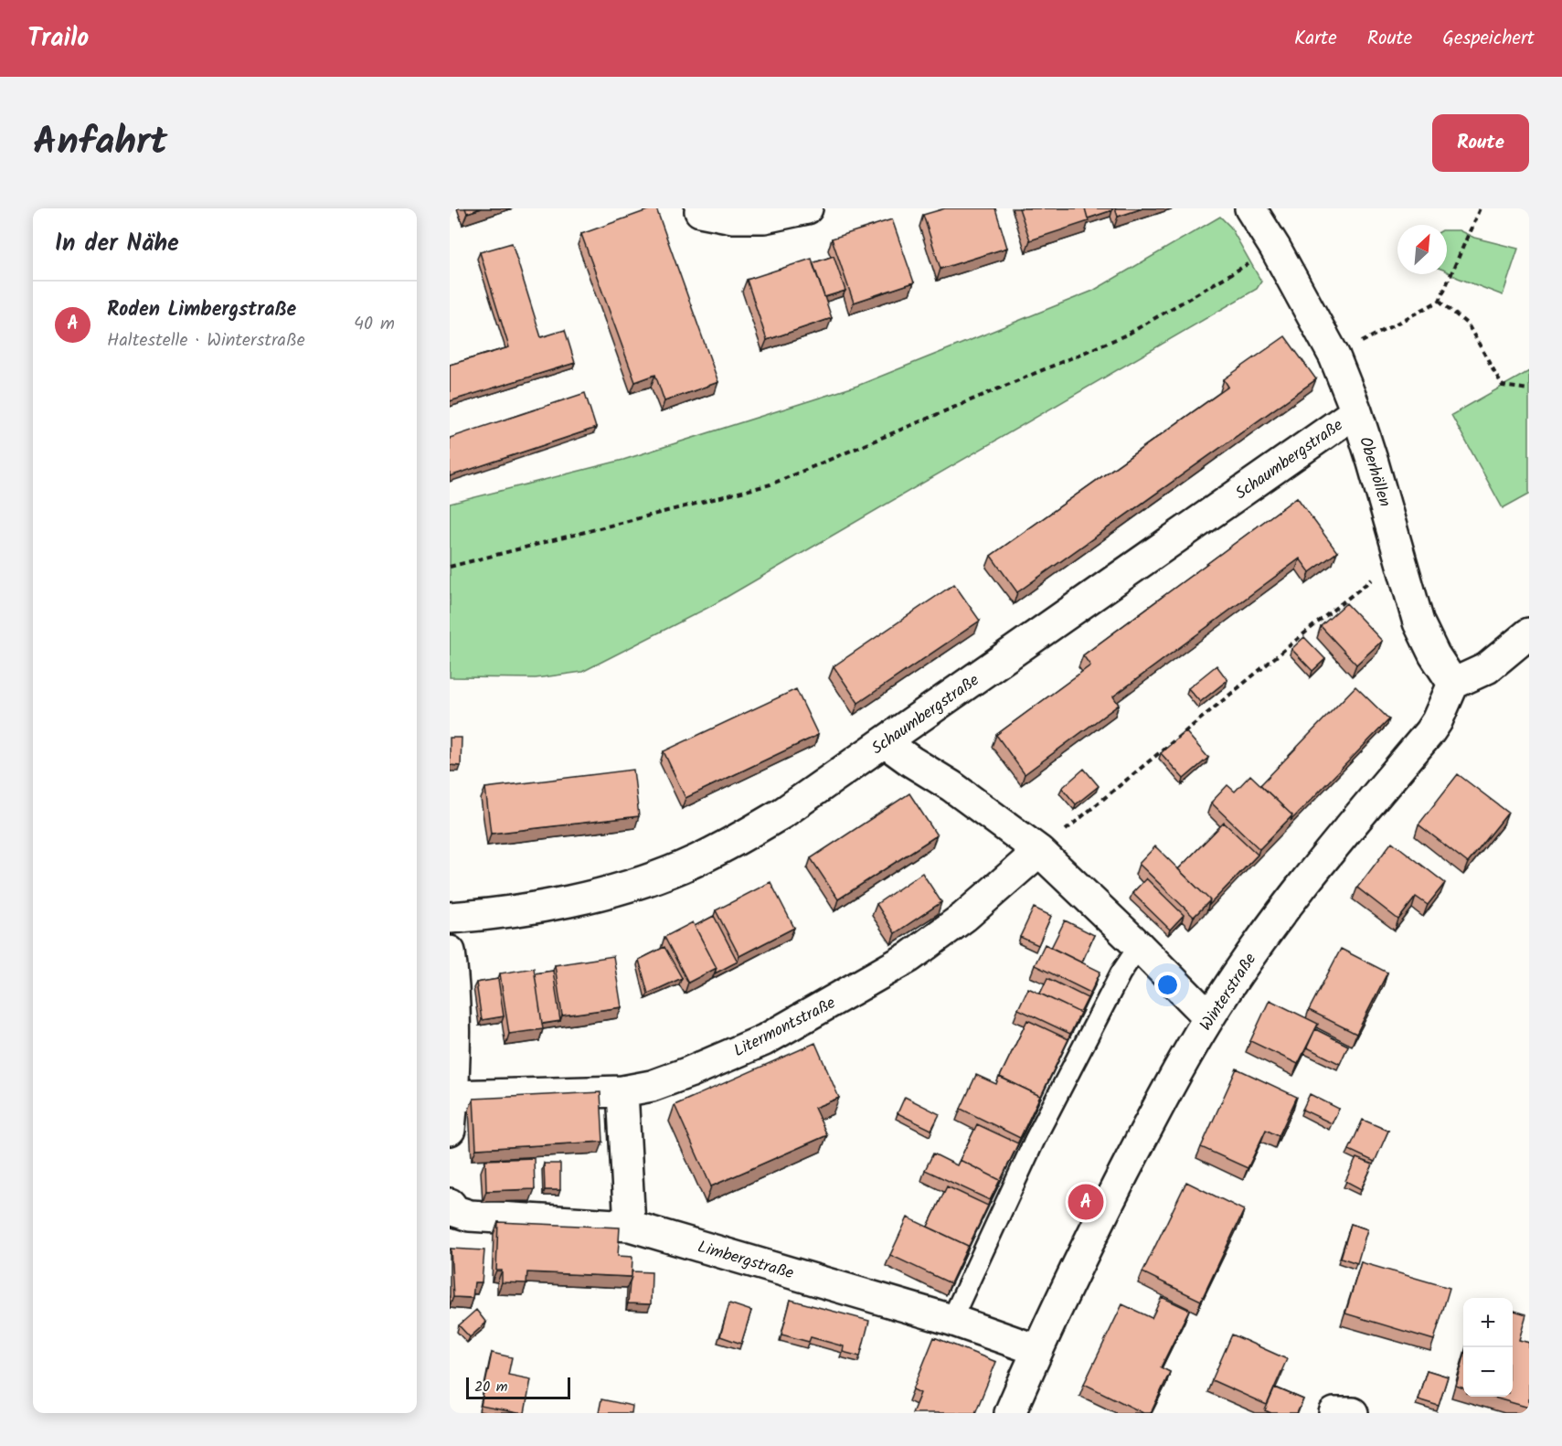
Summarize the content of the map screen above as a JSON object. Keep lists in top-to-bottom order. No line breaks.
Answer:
{"streets":{"street":["Schaumbergstraße","Oberhöllen","Winterstraße","Litermontstraße","Limbergstraße"]},"crossings":[["Schaumbergstraße","Oberhöllen"],["Oberhöllen","Winterstraße"],["Winterstraße","Limbergstraße"]],"scale_bar":"20 m","north":"top right","page":{"header":"Trailo","nav":["Karte","Route","Gespeichert"],"title":"Anfahrt","buttons":"Route","heading":"In der Nähe","list":[{"mark":"A","name":"Roden Limbergstraße","note":"Haltestelle · Winterstraße","value":"40 m"}],"pins":"A","map_buttons":["+","−"],"scale":"20 m"}}
